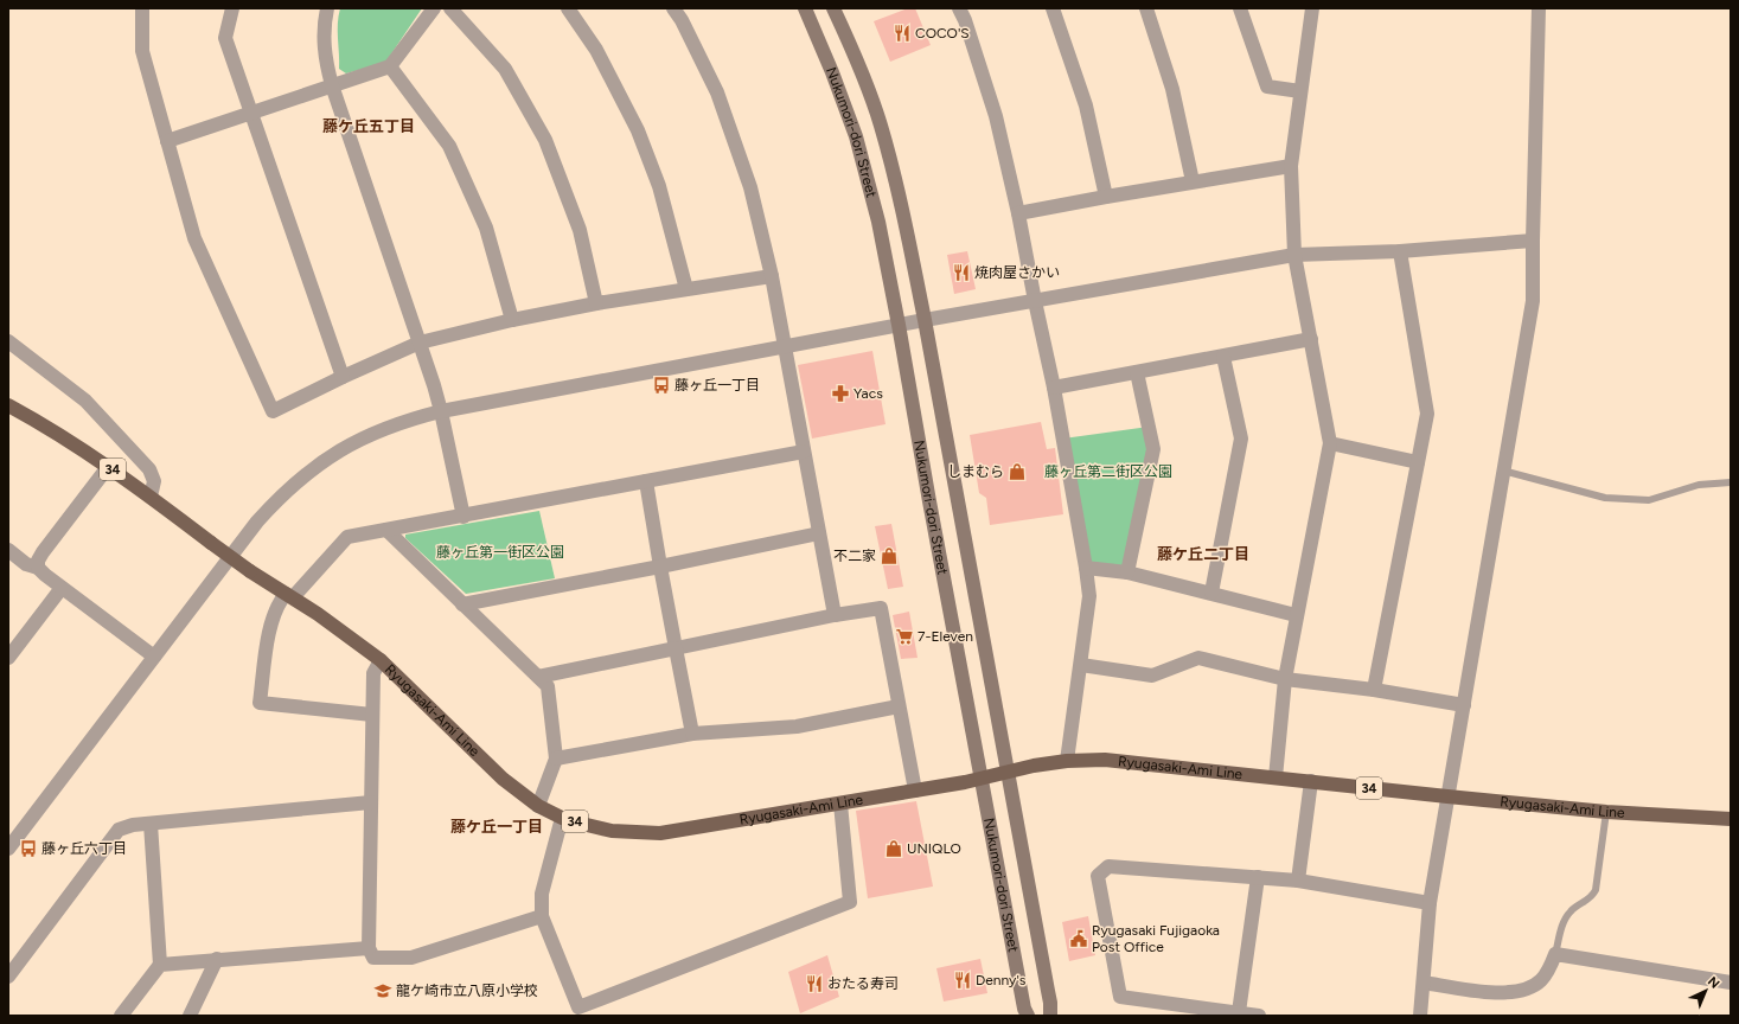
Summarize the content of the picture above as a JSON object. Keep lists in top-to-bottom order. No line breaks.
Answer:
{"streets":{"main road":["Nukumori-dori Street","34","Ryugasaki-Ami Line"]},"crossings":[["Nukumori-dori Street","Ryugasaki-Ami Line"]],"districts":["藤ケ丘五丁目","藤ケ丘二丁目","藤ケ丘一丁目"],"parks":["藤ヶ丘第二街区公園","藤ヶ丘第一街区公園"],"places":{"restaurant":["COCO'S","焼肉屋さかい","Denny's","おたる寿司"],"bus stop":["藤ヶ丘一丁目","藤ヶ丘六丁目"],"pharmacy":["Yacs"],"shop":["しまむら","不二家","UNIQLO"],"supermarket":["7-Eleven"],"public building":["Ryugasaki Fujigaoka Post Office"],"school or university":["龍ケ崎市立八原小学校"]},"north":"top right"}
